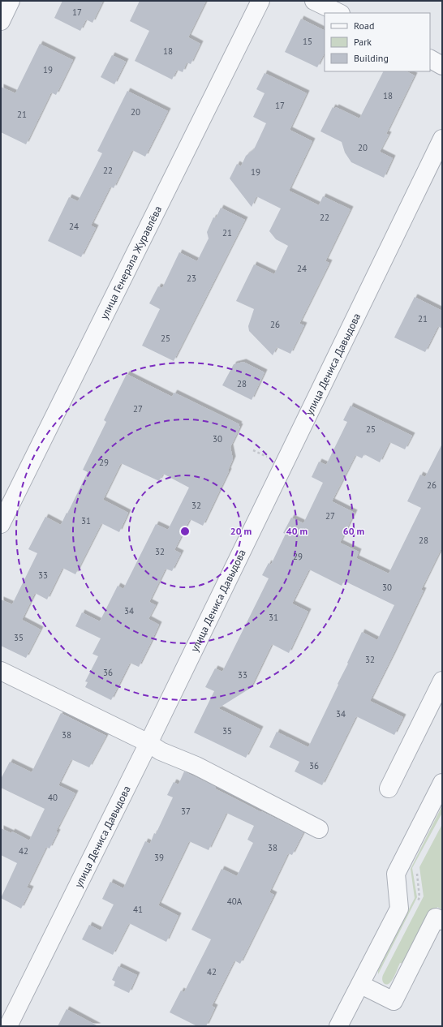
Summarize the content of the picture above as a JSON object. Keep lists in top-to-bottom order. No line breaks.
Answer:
{"streets":{"street":["улица Генерала Журавлёва","улица Дениса Давыдова"]},"house_numbers":["17","15","18","19","18","17","20","21","20","22","19","22","24","21","24","23","21","26","25","28","27","25","30","29","26","32","27","31","28","32","29","33","30","34","31","35","32","36","33","34","35","38","36","40","37","38","42","39","40А","41","42"],"legend":["Road","Park","Building"],"rings":["20 m","40 m","60 m"]}
